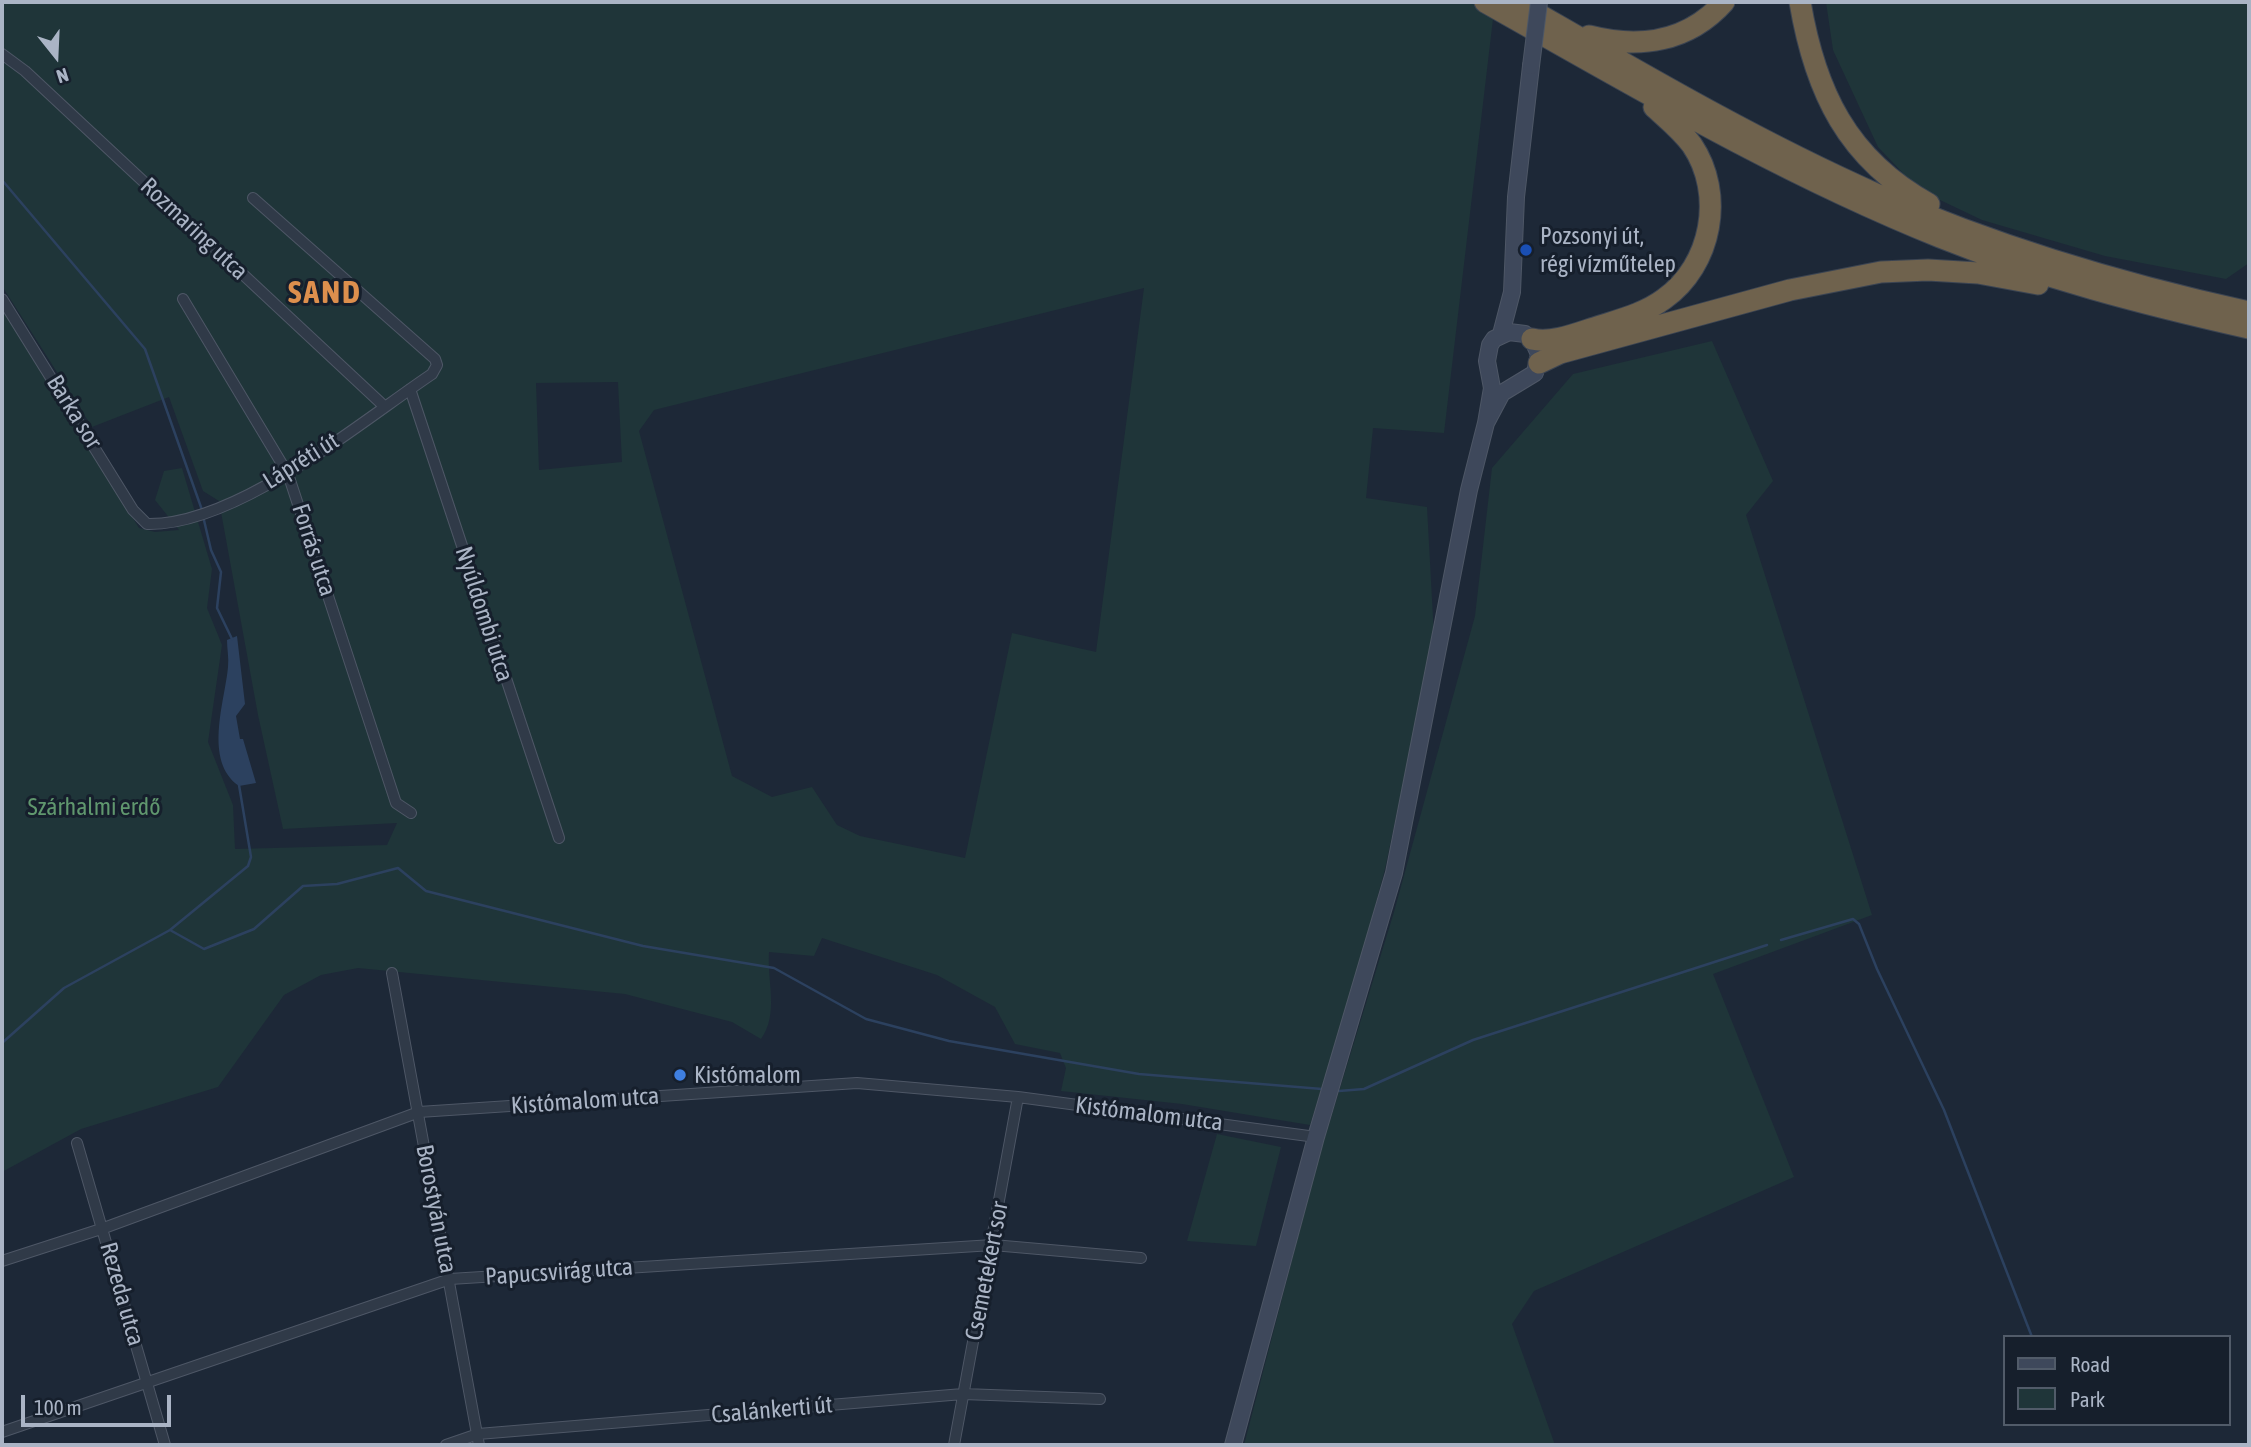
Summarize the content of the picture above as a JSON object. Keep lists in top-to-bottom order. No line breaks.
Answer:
{"streets":{"street":["Rozmaring utca","Barka sor","Lápréti út","Forrás utca","Nyúldombi utca","Kistómalom utca","Borostyán utca","Csemetekert sor","Papucsvirág utca","Rezeda utca","Csalánkerti út"]},"crossings":[["Rozmaring utca","Lápréti út"],["Barka sor","Lápréti út"],["Lápréti út","Forrás utca"],["Lápréti út","Nyúldombi utca"],["Kistómalom utca","Borostyán utca"],["Kistómalom utca","Csemetekert sor"],["Kistómalom utca","Rezeda utca"],["Borostyán utca","Papucsvirág utca"],["Borostyán utca","Csalánkerti út"],["Csemetekert sor","Papucsvirág utca"],["Csemetekert sor","Csalánkerti út"],["Papucsvirág utca","Rezeda utca"]],"districts":["SAND"],"parks":["Szárhalmi erdő"],"places":["Pozsonyi út, régi vízműtelep","Kistómalom"],"legend":["Road","Park"],"scale_bar":"100 m","north":"bottom"}
